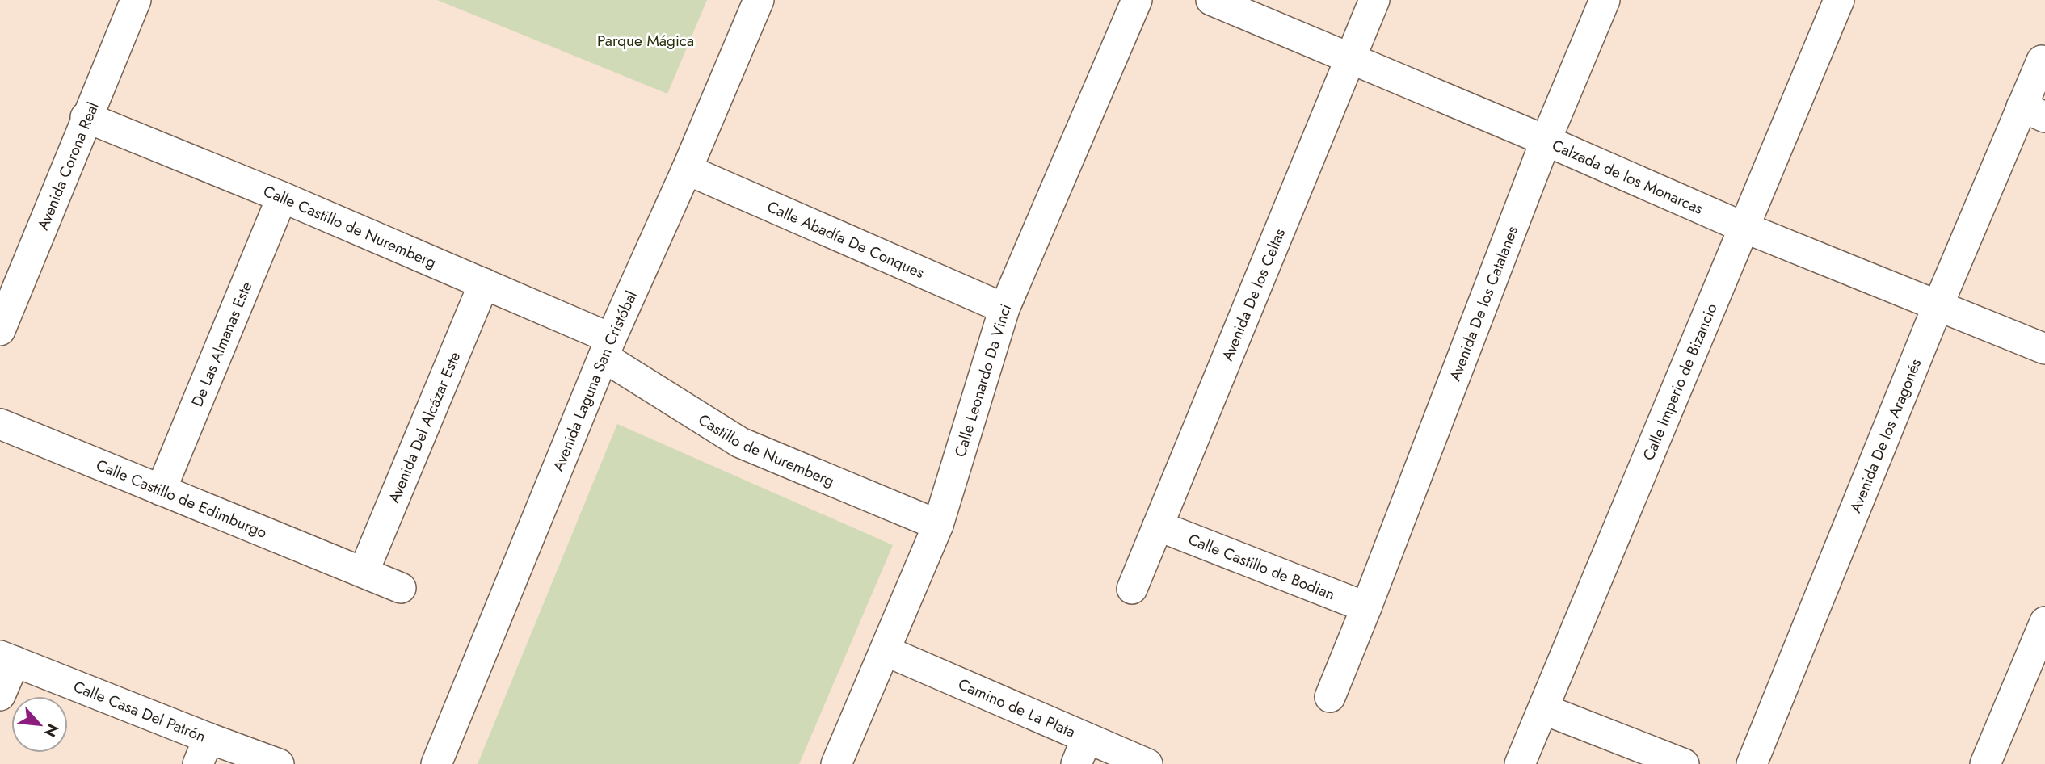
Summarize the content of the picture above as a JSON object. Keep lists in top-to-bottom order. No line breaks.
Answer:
{"streets":{"street":["Avenida Corona Real","Calzada de los Monarcas","Calle Castillo de Nuremberg","Calle Abadía De Conques","Avenida De los Celtas","Avenida De los Catalanes","De Las Almanas Este","Avenida Laguna San Cristóbal","Calle Leonardo Da Vinci","Calle Imperio de Bizancio","Avenida Del Alcázar Este","Avenida De los Aragonés","Castillo de Nuremberg","Calle Castillo de Edimburgo","Calle Castillo de Bodian","Camino de La Plata","Calle Casa Del Patrón"]},"crossings":[["Avenida Corona Real","Calle Castillo de Nuremberg"],["Calzada de los Monarcas","Avenida De los Celtas"],["Calzada de los Monarcas","Avenida De los Catalanes"],["Calzada de los Monarcas","Calle Imperio de Bizancio"],["Calzada de los Monarcas","Avenida De los Aragonés"],["Calle Castillo de Nuremberg","De Las Almanas Este"],["Calle Castillo de Nuremberg","Avenida Laguna San Cristóbal"],["Calle Castillo de Nuremberg","Avenida Del Alcázar Este"],["Calle Castillo de Nuremberg","Castillo de Nuremberg"],["Calle Abadía De Conques","Avenida Laguna San Cristóbal"],["Calle Abadía De Conques","Calle Leonardo Da Vinci"],["Avenida De los Celtas","Calle Castillo de Bodian"],["Avenida De los Catalanes","Calle Castillo de Bodian"],["De Las Almanas Este","Calle Castillo de Edimburgo"],["Avenida Laguna San Cristóbal","Castillo de Nuremberg"],["Calle Leonardo Da Vinci","Castillo de Nuremberg"],["Calle Leonardo Da Vinci","Camino de La Plata"],["Avenida Del Alcázar Este","Calle Castillo de Edimburgo"]],"parks":["Parque Mágica"],"north":"bottom right"}
